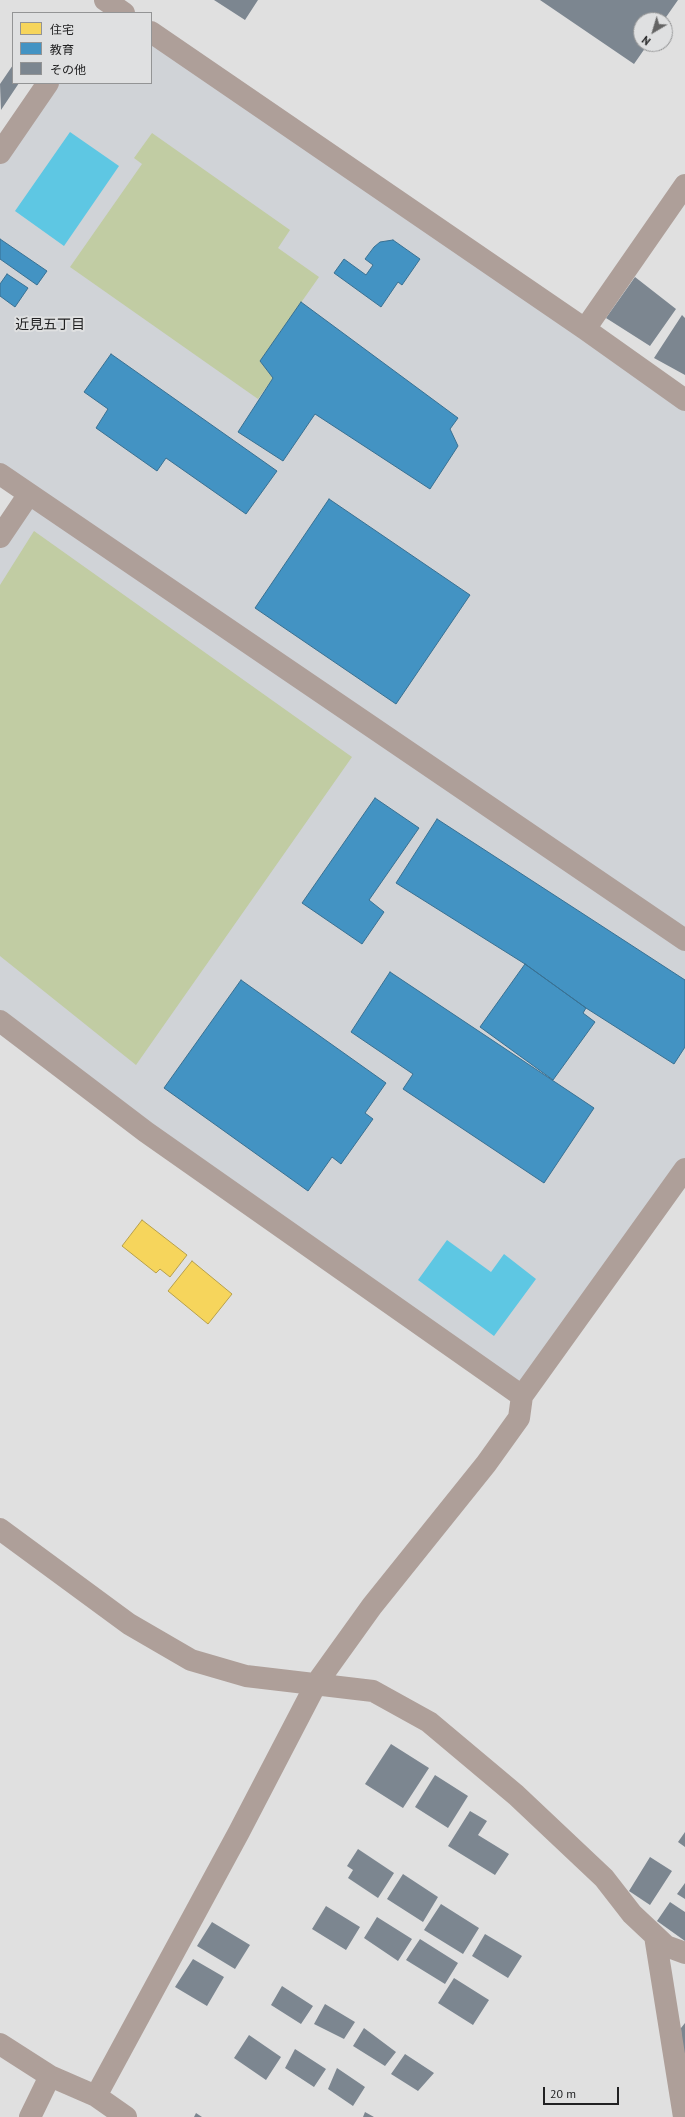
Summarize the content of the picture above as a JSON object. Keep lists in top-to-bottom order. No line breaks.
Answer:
{"districts":["近見五丁目"],"legend":["住宅","教育","その他"],"scale_bar":"20 m","north":"bottom left"}
